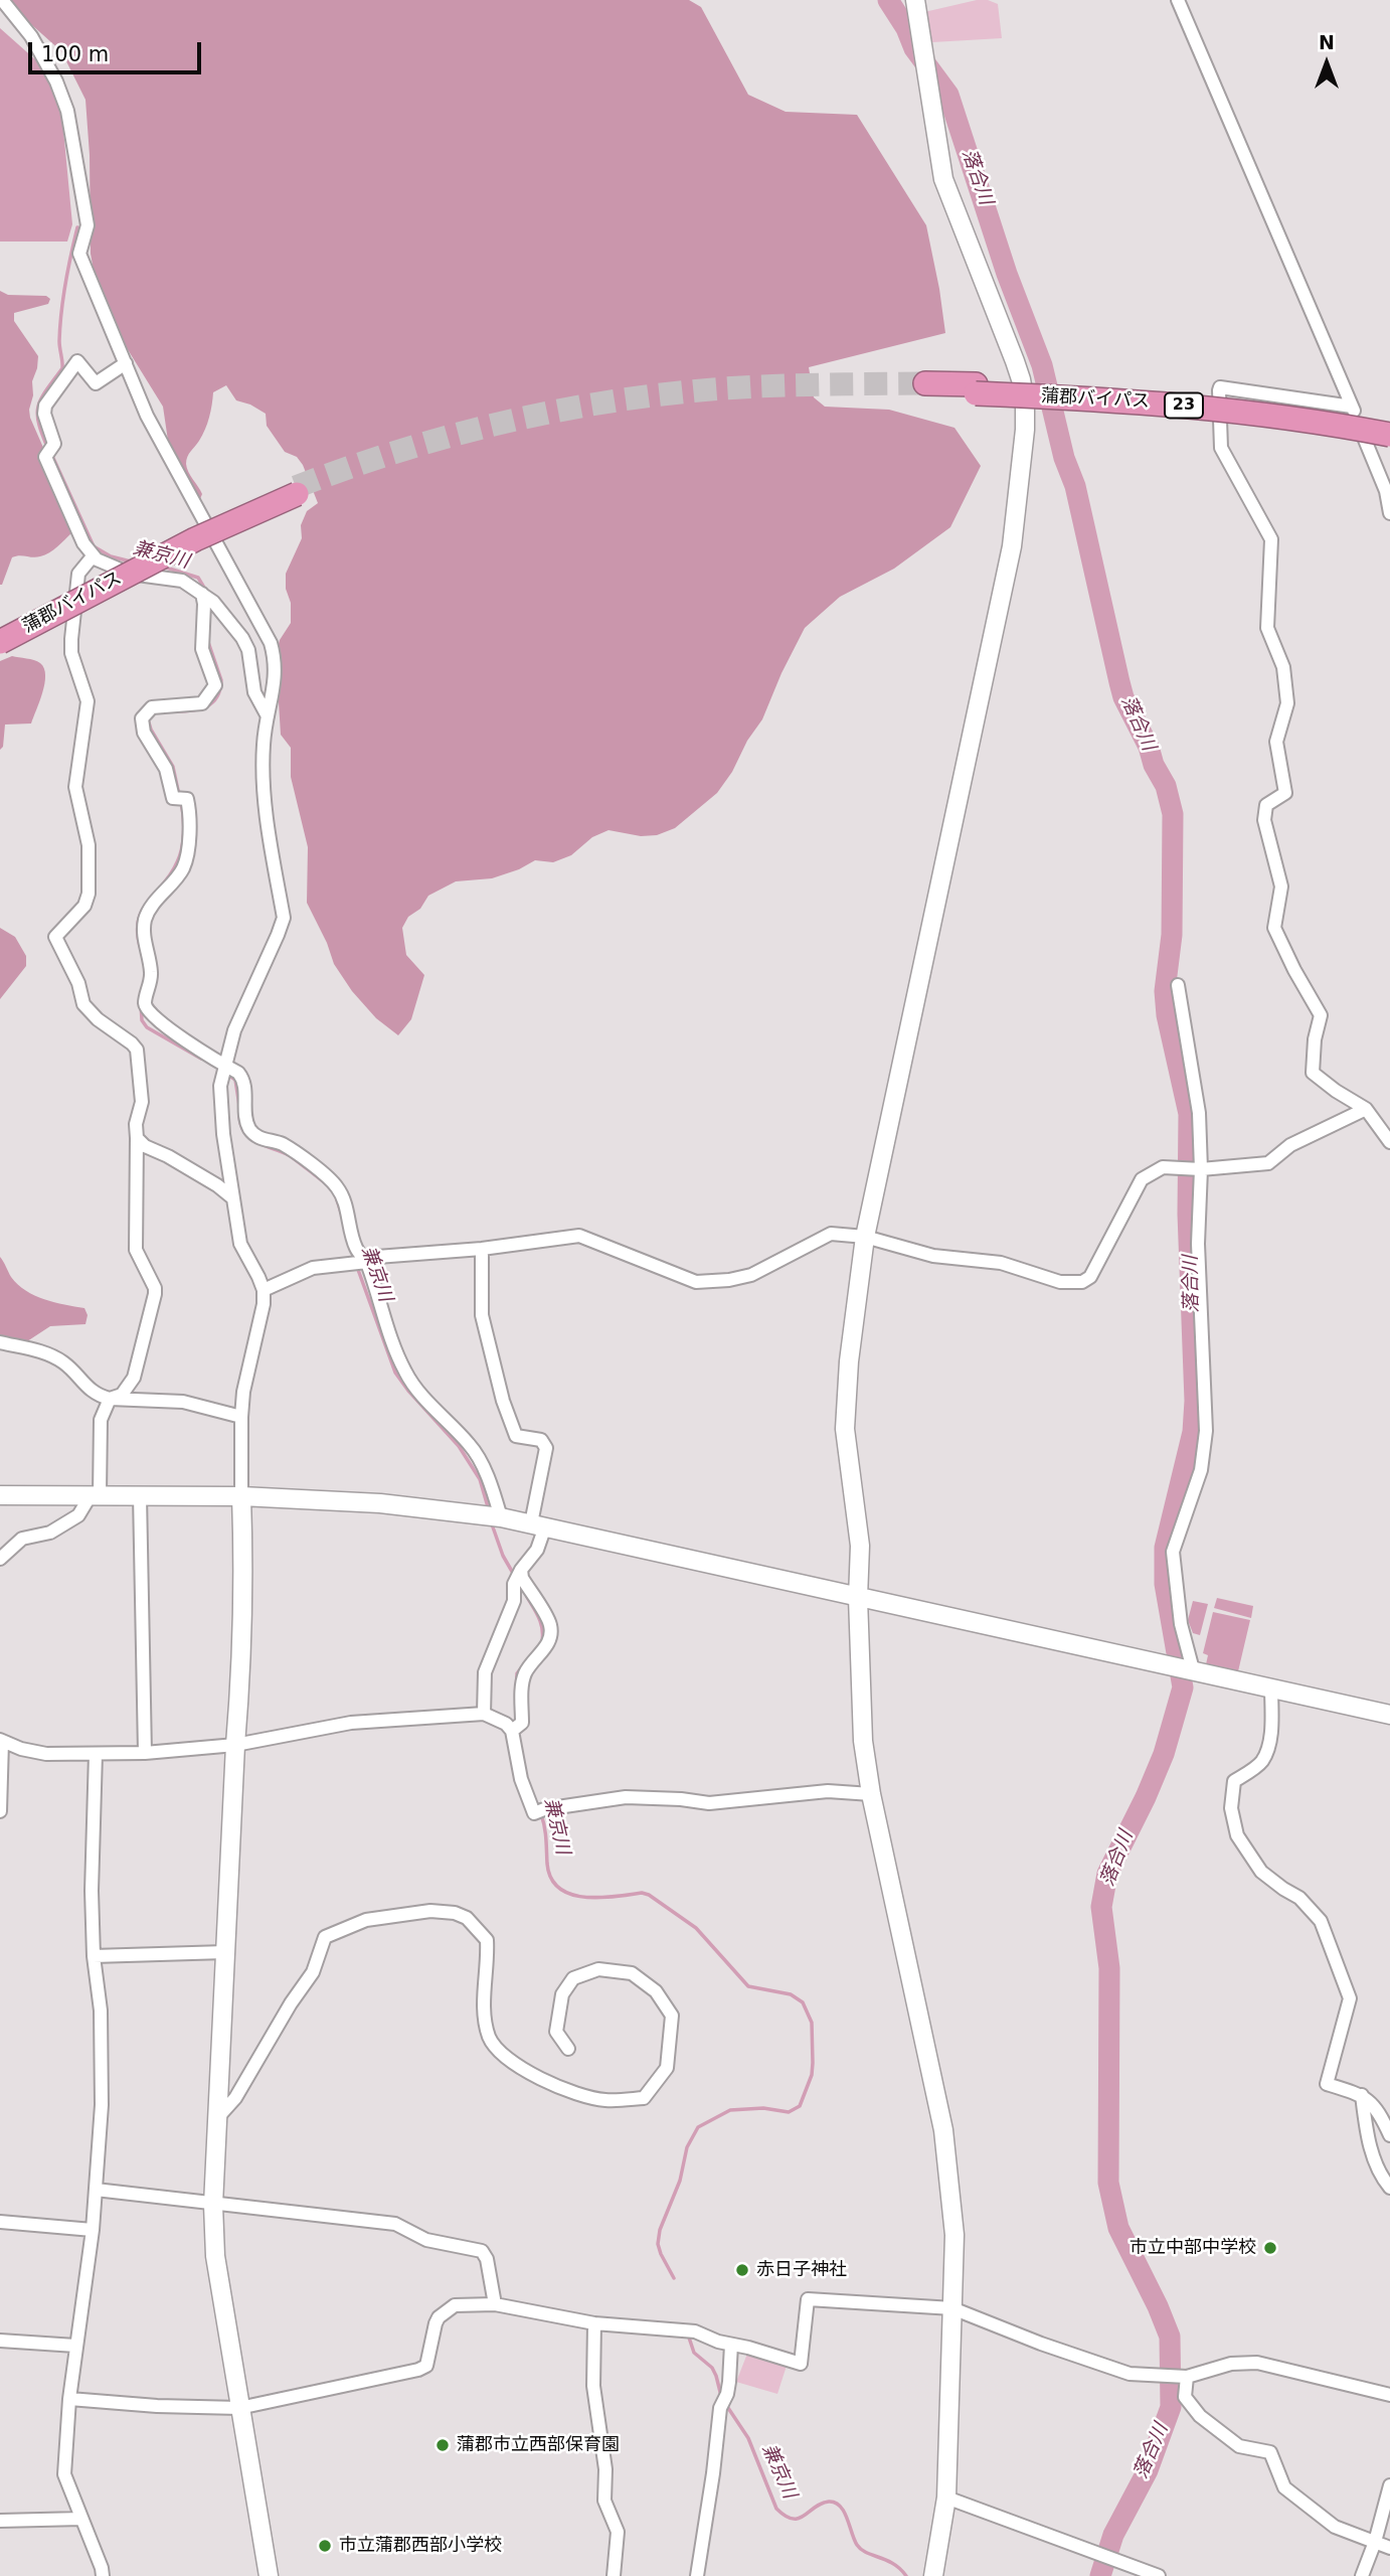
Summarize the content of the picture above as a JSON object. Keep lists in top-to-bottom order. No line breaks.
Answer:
{"streets":{"highway":["蒲郡バイパス","23"]},"water":["落合川","兼京川"],"places":["市立中部中学校","赤日子神社","蒲郡市立西部保育園","市立蒲郡西部小学校"],"scale_bar":"100 m","north":"top"}
